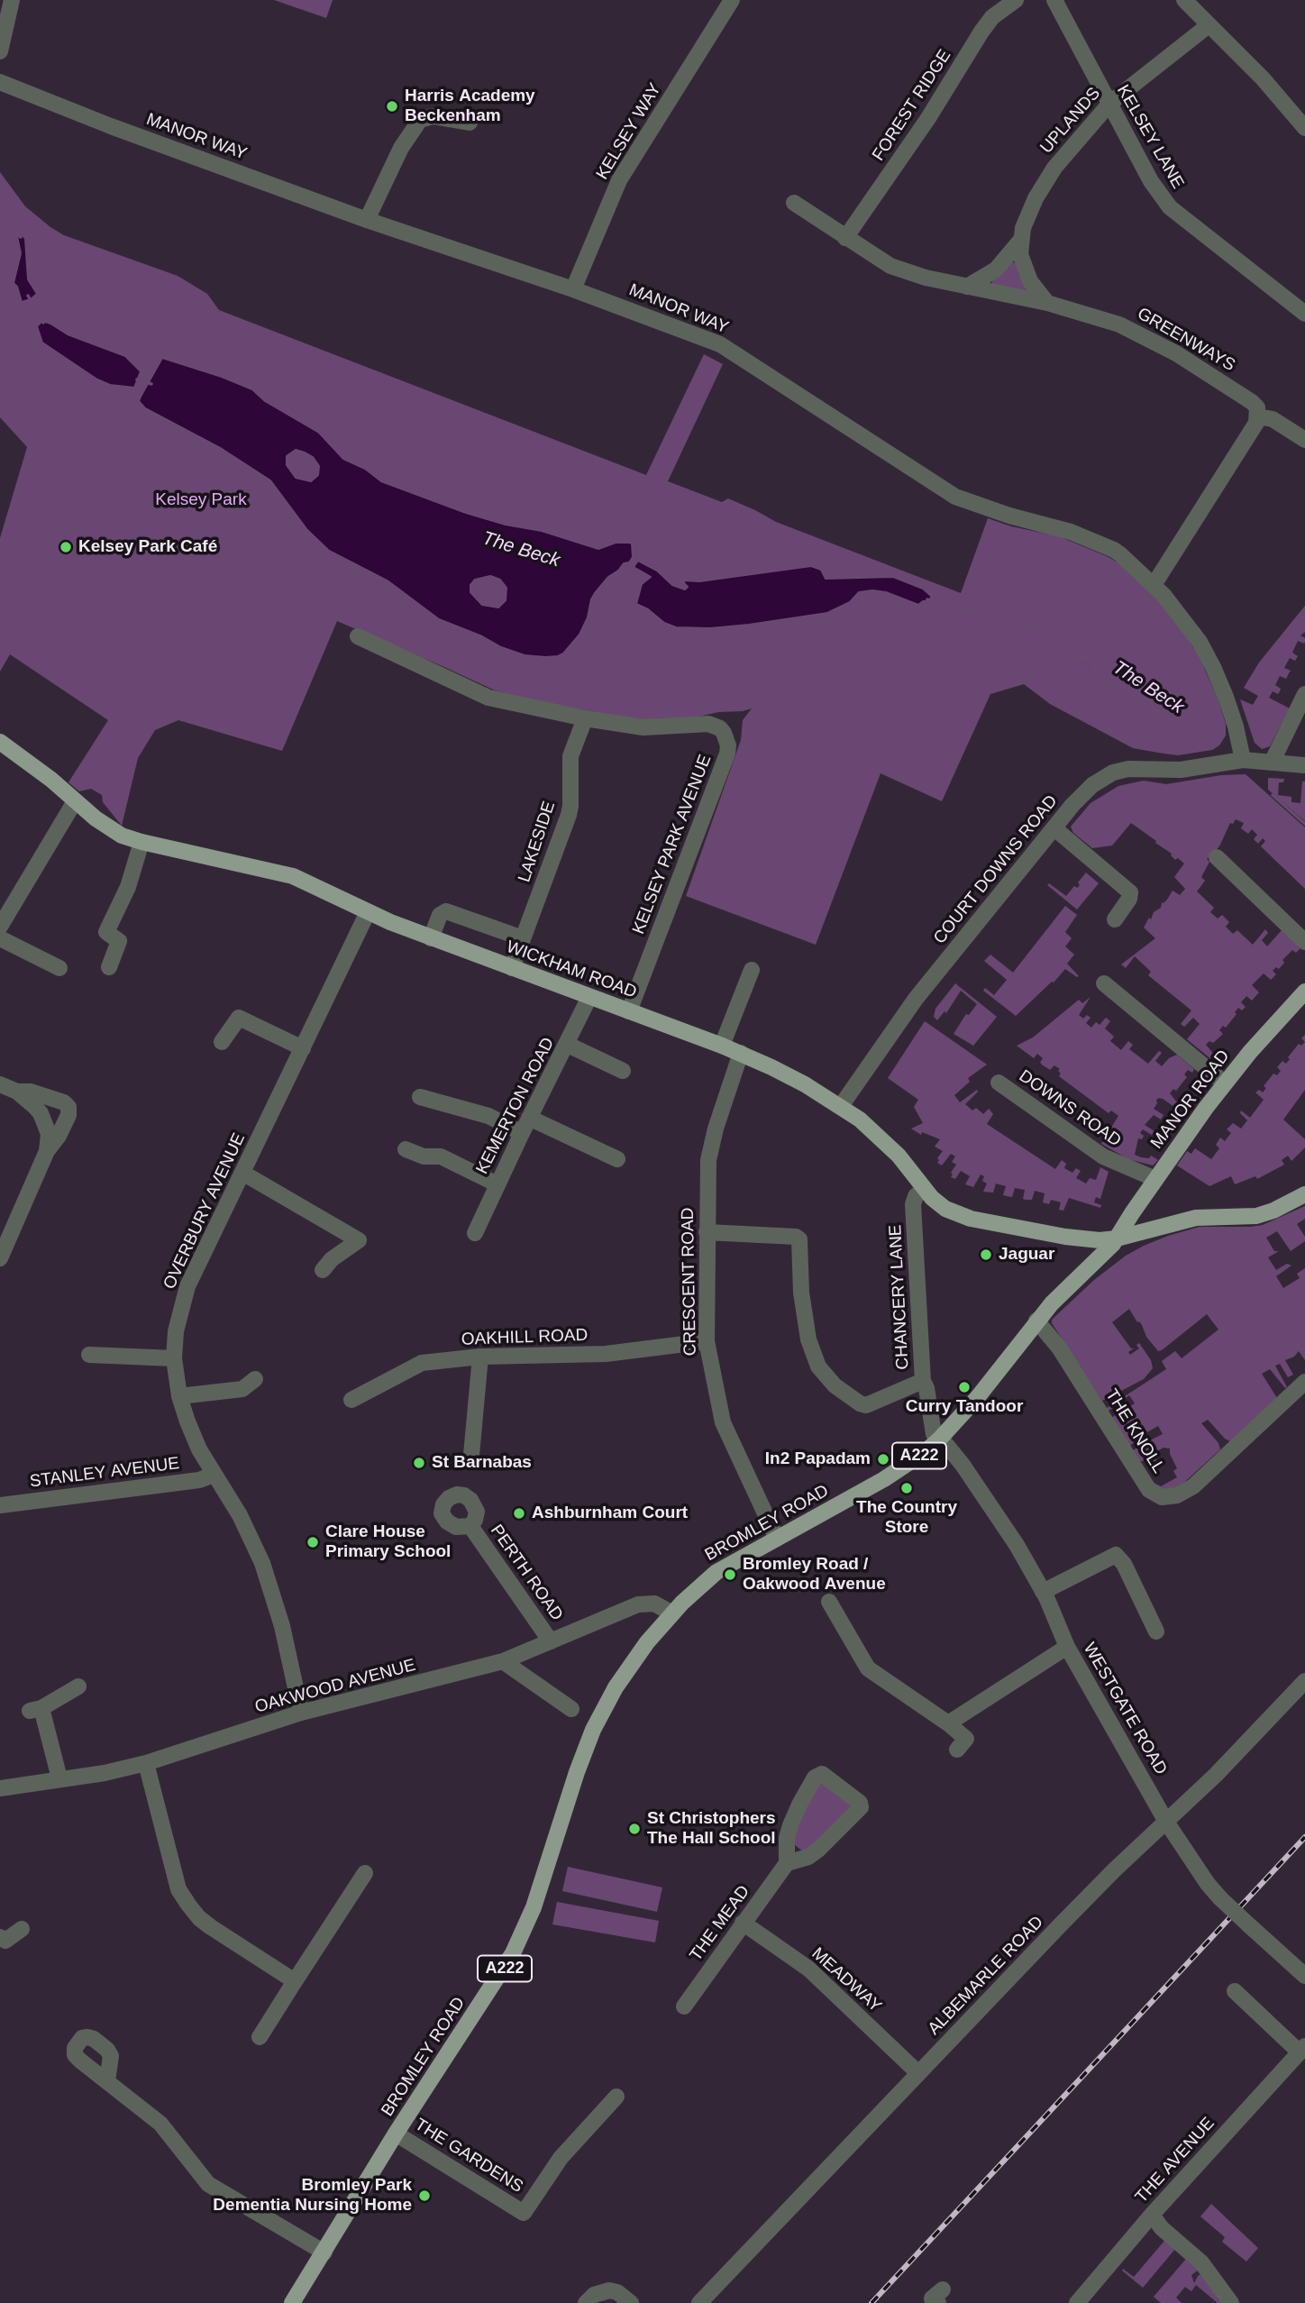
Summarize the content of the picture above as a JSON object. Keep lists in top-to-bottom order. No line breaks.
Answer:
{"streets":{"main road":["WICKHAM ROAD","MANOR ROAD","A222","BROMLEY ROAD"],"street":["FOREST RIDGE","UPLANDS","KELSEY WAY","MANOR WAY","KELSEY LANE","GREENWAYS","LAKESIDE","KELSEY PARK AVENUE","COURT DOWNS ROAD","KEMERTON ROAD","DOWNS ROAD","OVERBURY AVENUE","CRESCENT ROAD","CHANCERY LANE","OAKHILL ROAD","THE KNOLL","STANLEY AVENUE","PERTH ROAD","OAKWOOD AVENUE","WESTGATE ROAD","THE MEAD","ALBEMARLE ROAD","MEADWAY","THE GARDENS","THE AVENUE"]},"crossings":[["FOREST RIDGE","GREENWAYS"],["UPLANDS","KELSEY LANE"],["UPLANDS","GREENWAYS"],["KELSEY WAY","MANOR WAY"],["MANOR WAY","COURT DOWNS ROAD"],["LAKESIDE","KELSEY PARK AVENUE"],["LAKESIDE","WICKHAM ROAD"],["KELSEY PARK AVENUE","WICKHAM ROAD"],["COURT DOWNS ROAD","WICKHAM ROAD"],["WICKHAM ROAD","MANOR ROAD"],["WICKHAM ROAD","KEMERTON ROAD"],["WICKHAM ROAD","OVERBURY AVENUE"],["WICKHAM ROAD","CRESCENT ROAD"],["WICKHAM ROAD","CHANCERY LANE"],["WICKHAM ROAD","BROMLEY ROAD"],["MANOR ROAD","DOWNS ROAD"],["MANOR ROAD","BROMLEY ROAD"],["OVERBURY AVENUE","STANLEY AVENUE"],["OVERBURY AVENUE","OAKWOOD AVENUE"],["CRESCENT ROAD","OAKHILL ROAD"],["CRESCENT ROAD","BROMLEY ROAD"],["CHANCERY LANE","BROMLEY ROAD"],["CHANCERY LANE","WESTGATE ROAD"],["THE KNOLL","BROMLEY ROAD"],["BROMLEY ROAD","OAKWOOD AVENUE"],["BROMLEY ROAD","WESTGATE ROAD"],["BROMLEY ROAD","THE GARDENS"],["PERTH ROAD","OAKWOOD AVENUE"],["WESTGATE ROAD","ALBEMARLE ROAD"],["THE MEAD","MEADWAY"],["ALBEMARLE ROAD","MEADWAY"]],"water":["The Beck"],"parks":["Kelsey Park"],"places":["Harris Academy Beckenham","Kelsey Park Café","Jaguar","Curry Tandoor","In2 Papadam","St Barnabas","The Country Store","Ashburnham Court","Clare House Primary School","Bromley Road / Oakwood Avenue","St Christophers The Hall School","Bromley Park Dementia Nursing Home"]}
